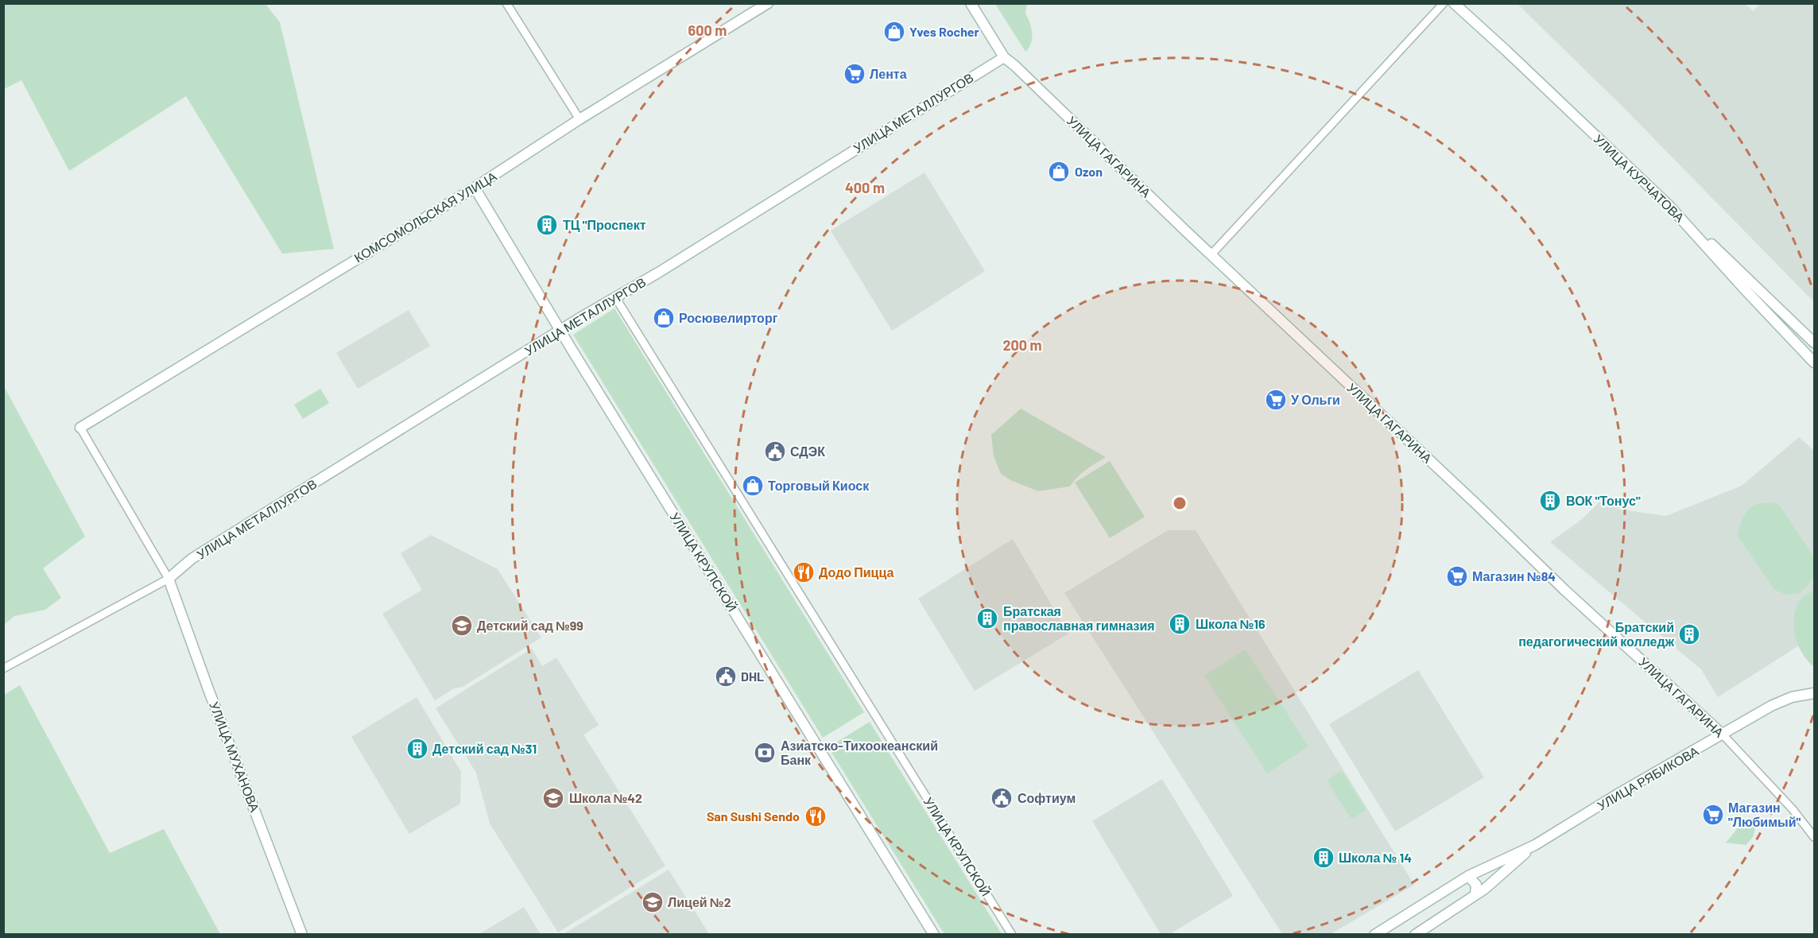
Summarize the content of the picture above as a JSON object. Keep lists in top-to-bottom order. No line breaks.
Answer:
{"streets":{"street":["УЛИЦА МЕТАЛЛУРГОВ","УЛИЦА ГАГАРИНА","УЛИЦА КУРЧАТОВА","КОМСОМОЛЬСКАЯ УЛИЦА","УЛИЦА КРУПСКОЙ","УЛИЦА МУХАНОВА","УЛИЦА РЯБИКОВА"]},"crossings":[["УЛИЦА МЕТАЛЛУРГОВ","УЛИЦА ГАГАРИНА"],["УЛИЦА МЕТАЛЛУРГОВ","УЛИЦА КРУПСКОЙ"],["УЛИЦА МЕТАЛЛУРГОВ","УЛИЦА МУХАНОВА"],["УЛИЦА ГАГАРИНА","УЛИЦА РЯБИКОВА"],["КОМСОМОЛЬСКАЯ УЛИЦА","УЛИЦА КРУПСКОЙ"]],"places":{"shop":["Yves Rocher","Ozon","Росювелирторг","Торговый Киоск"],"supermarket":["Лента","У Ольги","Магазин №84","Магазин \"Любимый\""],"building":["ТЦ \"Проспект","ВОК \"Тонус\"","Братская православная гимназия","Школа №16","Братский педагогический колледж","Детский сад №31","Школа № 14"],"public building":["СДЭК","DHL","Софтиум"],"restaurant":["Додо Пицца","San Sushi Sendo"],"school or university":["Детский сад №99","Школа №42","Лицей №2"],"bank":["Азиатско-Тихоокеанский Банк"]},"rings":["600 m","400 m","200 m"]}
